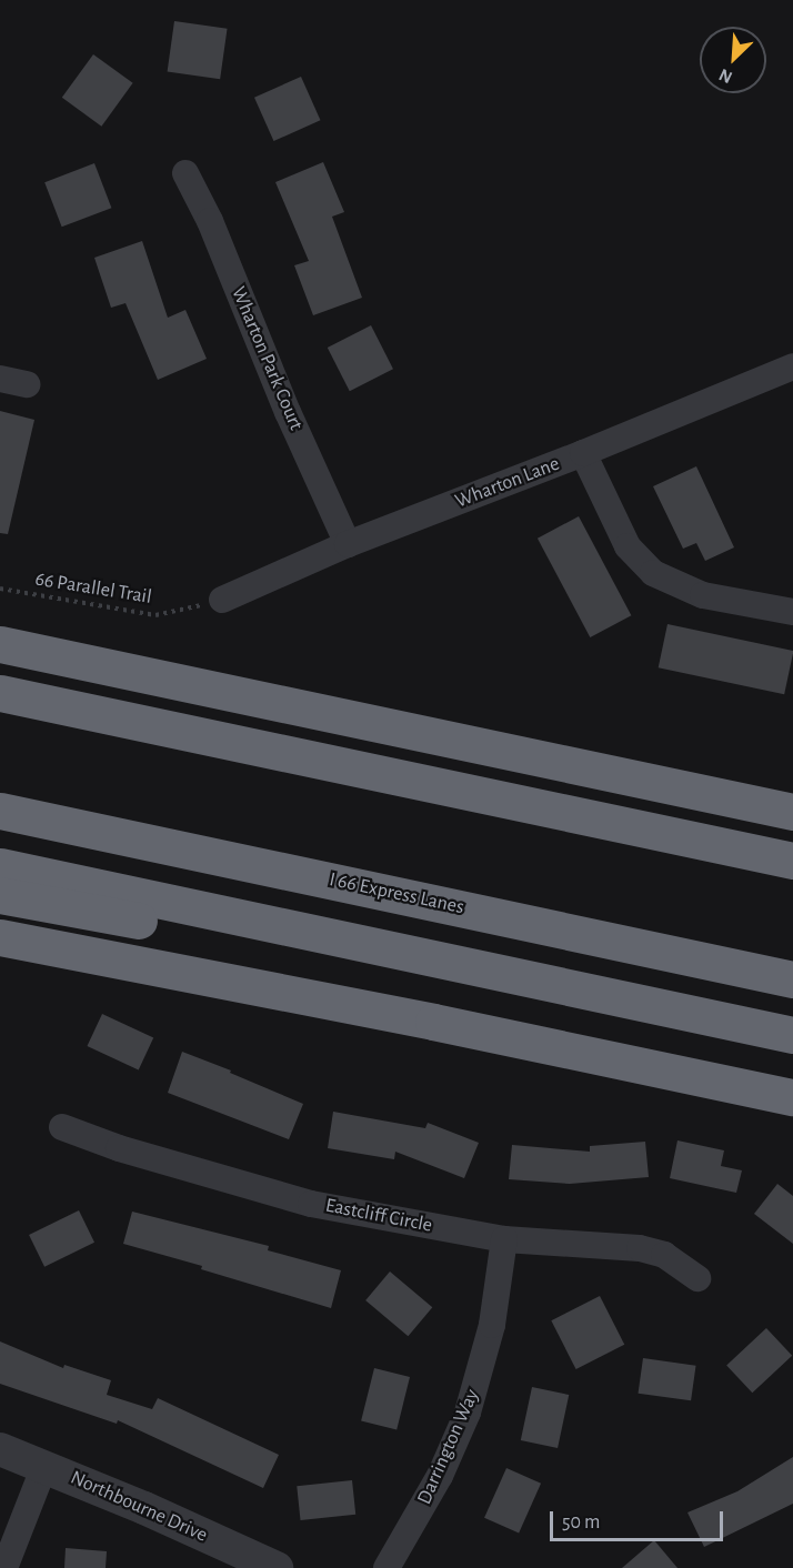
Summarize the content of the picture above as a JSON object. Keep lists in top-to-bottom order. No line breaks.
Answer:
{"streets":{"highway":["I 66 Express Lanes"],"street":["Wharton Park Court","Wharton Lane","Eastcliff Circle","Darrington Way","Northbourne Drive"],"path":["66 Parallel Trail"]},"crossings":[["Wharton Park Court","Wharton Lane"],["Wharton Lane","66 Parallel Trail"],["Eastcliff Circle","Darrington Way"]],"scale_bar":"50 m","north":"bottom left"}
